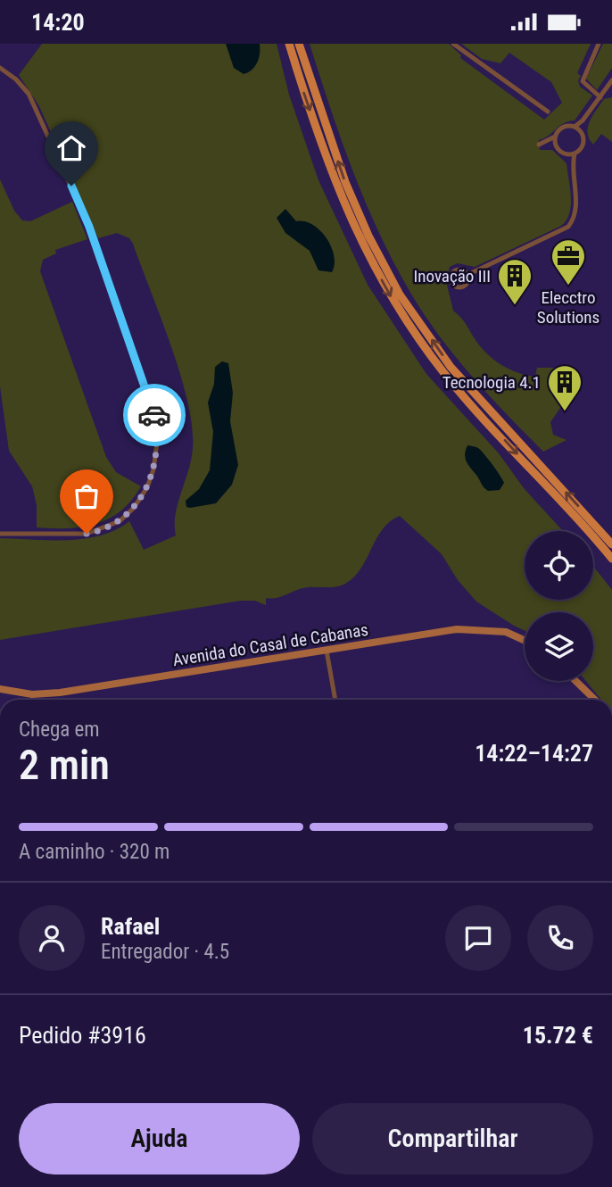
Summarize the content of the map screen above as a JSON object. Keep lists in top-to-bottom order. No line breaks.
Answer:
{"streets":{"street":["Avenida do Casal de Cabanas"]},"places":{"office":["Elecctro Solutions"],"building":["Inovação III","Tecnologia 4.1"]},"page":{"status":"14:20","heading":["2 min","Chega em","14:22–14:27"],"panel":["Rafael","Entregador · 4.5","Pedido #3916","15.72 €"],"bar":"A caminho · 320 m","buttons":["Ajuda","Compartilhar"]}}
